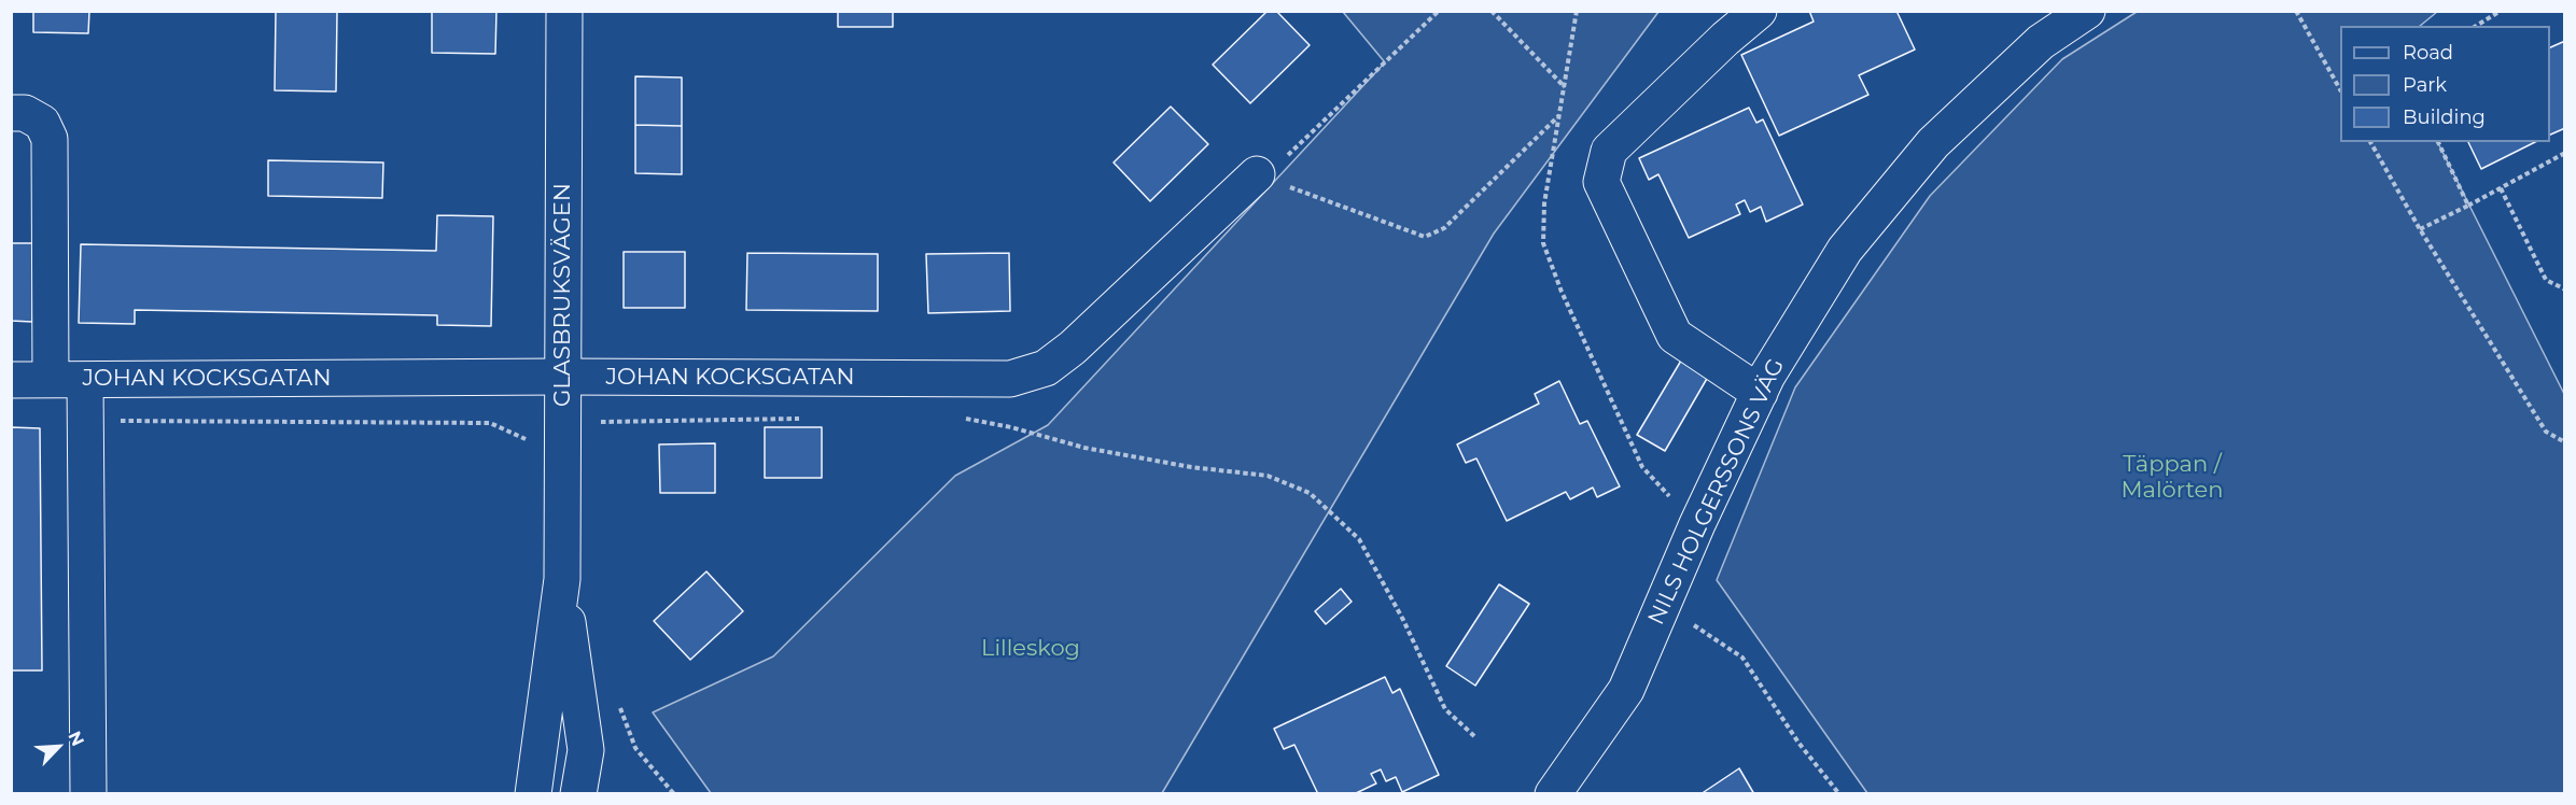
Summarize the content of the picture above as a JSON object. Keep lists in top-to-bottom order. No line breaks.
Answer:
{"streets":{"street":["GLASBRUKSVÄGEN","JOHAN KOCKSGATAN","NILS HOLGERSSONS VÄG"]},"crossings":[["GLASBRUKSVÄGEN","JOHAN KOCKSGATAN"]],"parks":["Täppan / Malörten","Lilleskog"],"legend":["Road","Park","Building"],"north":"top right"}
